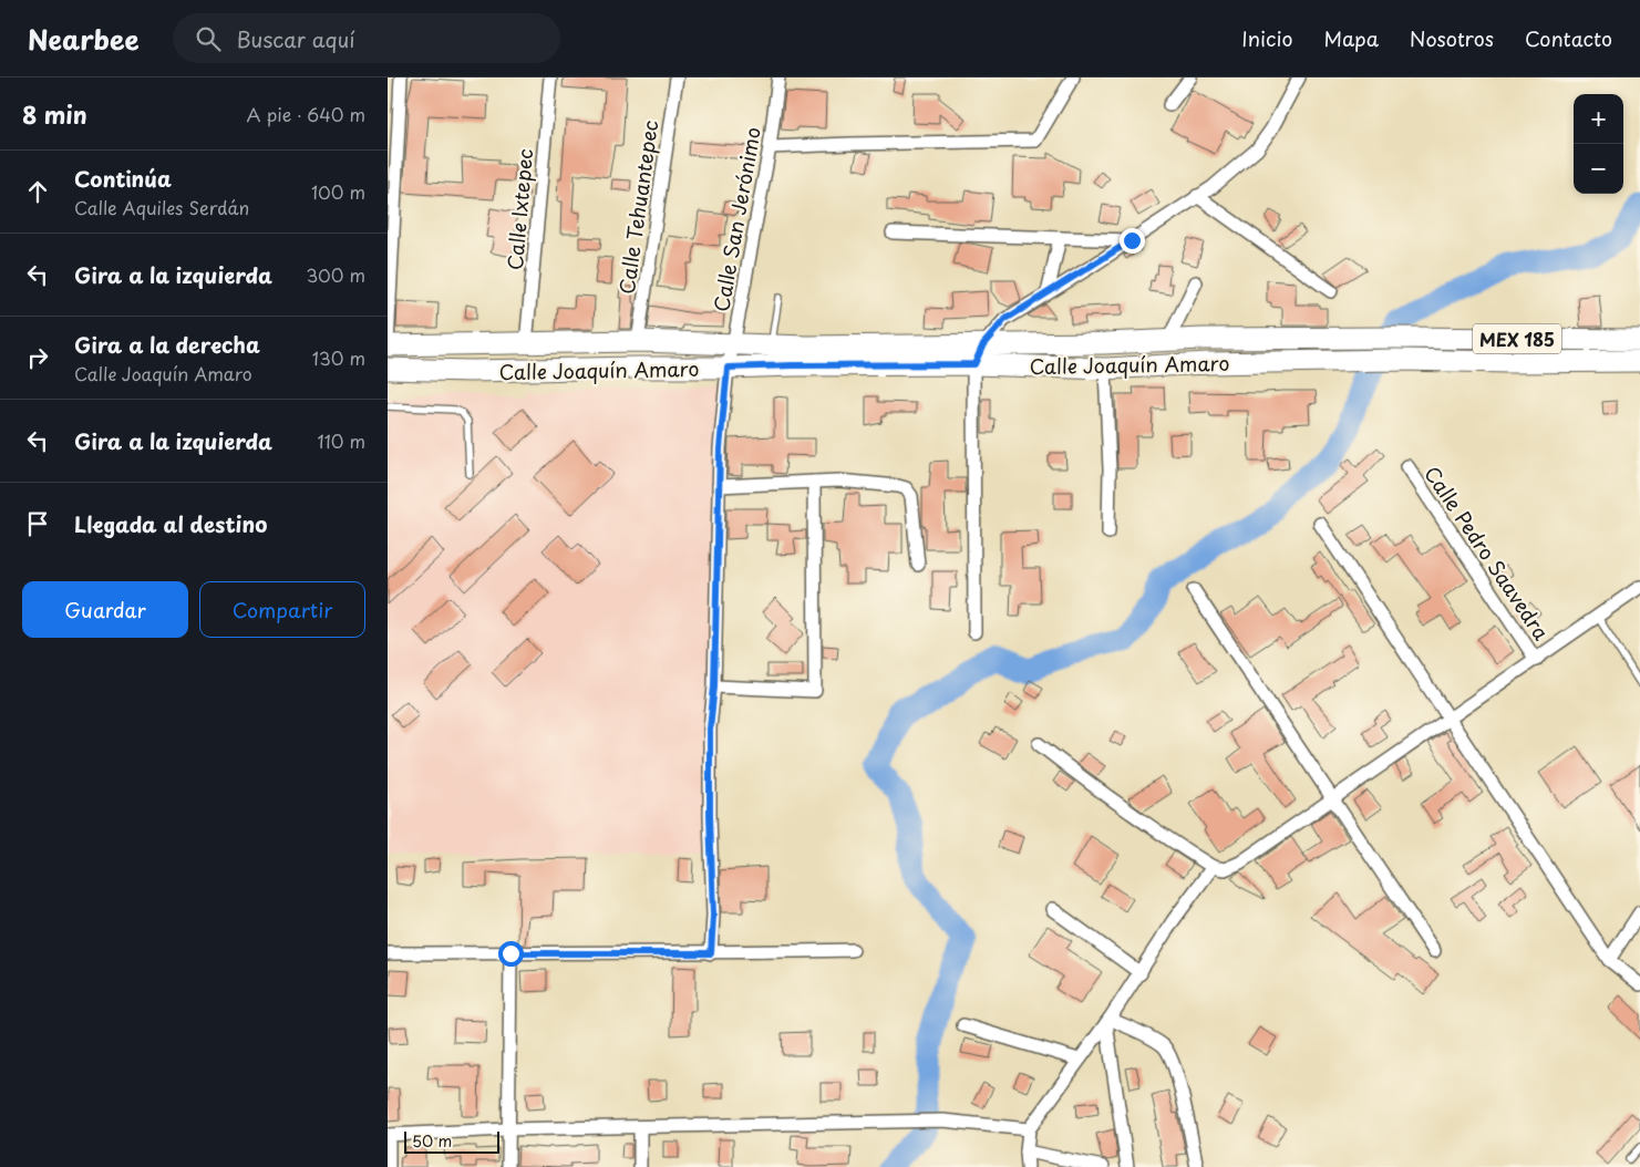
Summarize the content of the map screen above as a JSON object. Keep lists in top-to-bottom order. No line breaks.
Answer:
{"streets":{"main road":["MEX 185","Calle Joaquín Amaro"],"street":["Calle Tehuantepec","Calle Ixtepec","Calle San Jerónimo","Calle Pedro Saavedra"]},"crossings":[["Calle Tehuantepec","Calle Joaquín Amaro"],["Calle Ixtepec","Calle Joaquín Amaro"],["Calle San Jerónimo","Calle Joaquín Amaro"]],"scale_bar":"50 m","page":{"header":"Nearbee","search":"Buscar aquí","nav":["Inicio","Mapa","Nosotros","Contacto"],"heading":["8 min","A pie · 640 m"],"map_buttons":["+","−"],"list":[["Continúa","Calle Aquiles Serdán","100 m"],["Gira a la izquierda","300 m"],["Gira a la derecha","Calle Joaquín Amaro","130 m"],["Gira a la izquierda","110 m"],"Llegada al destino"],"buttons":["Guardar","Compartir"],"scale":"50 m"}}
